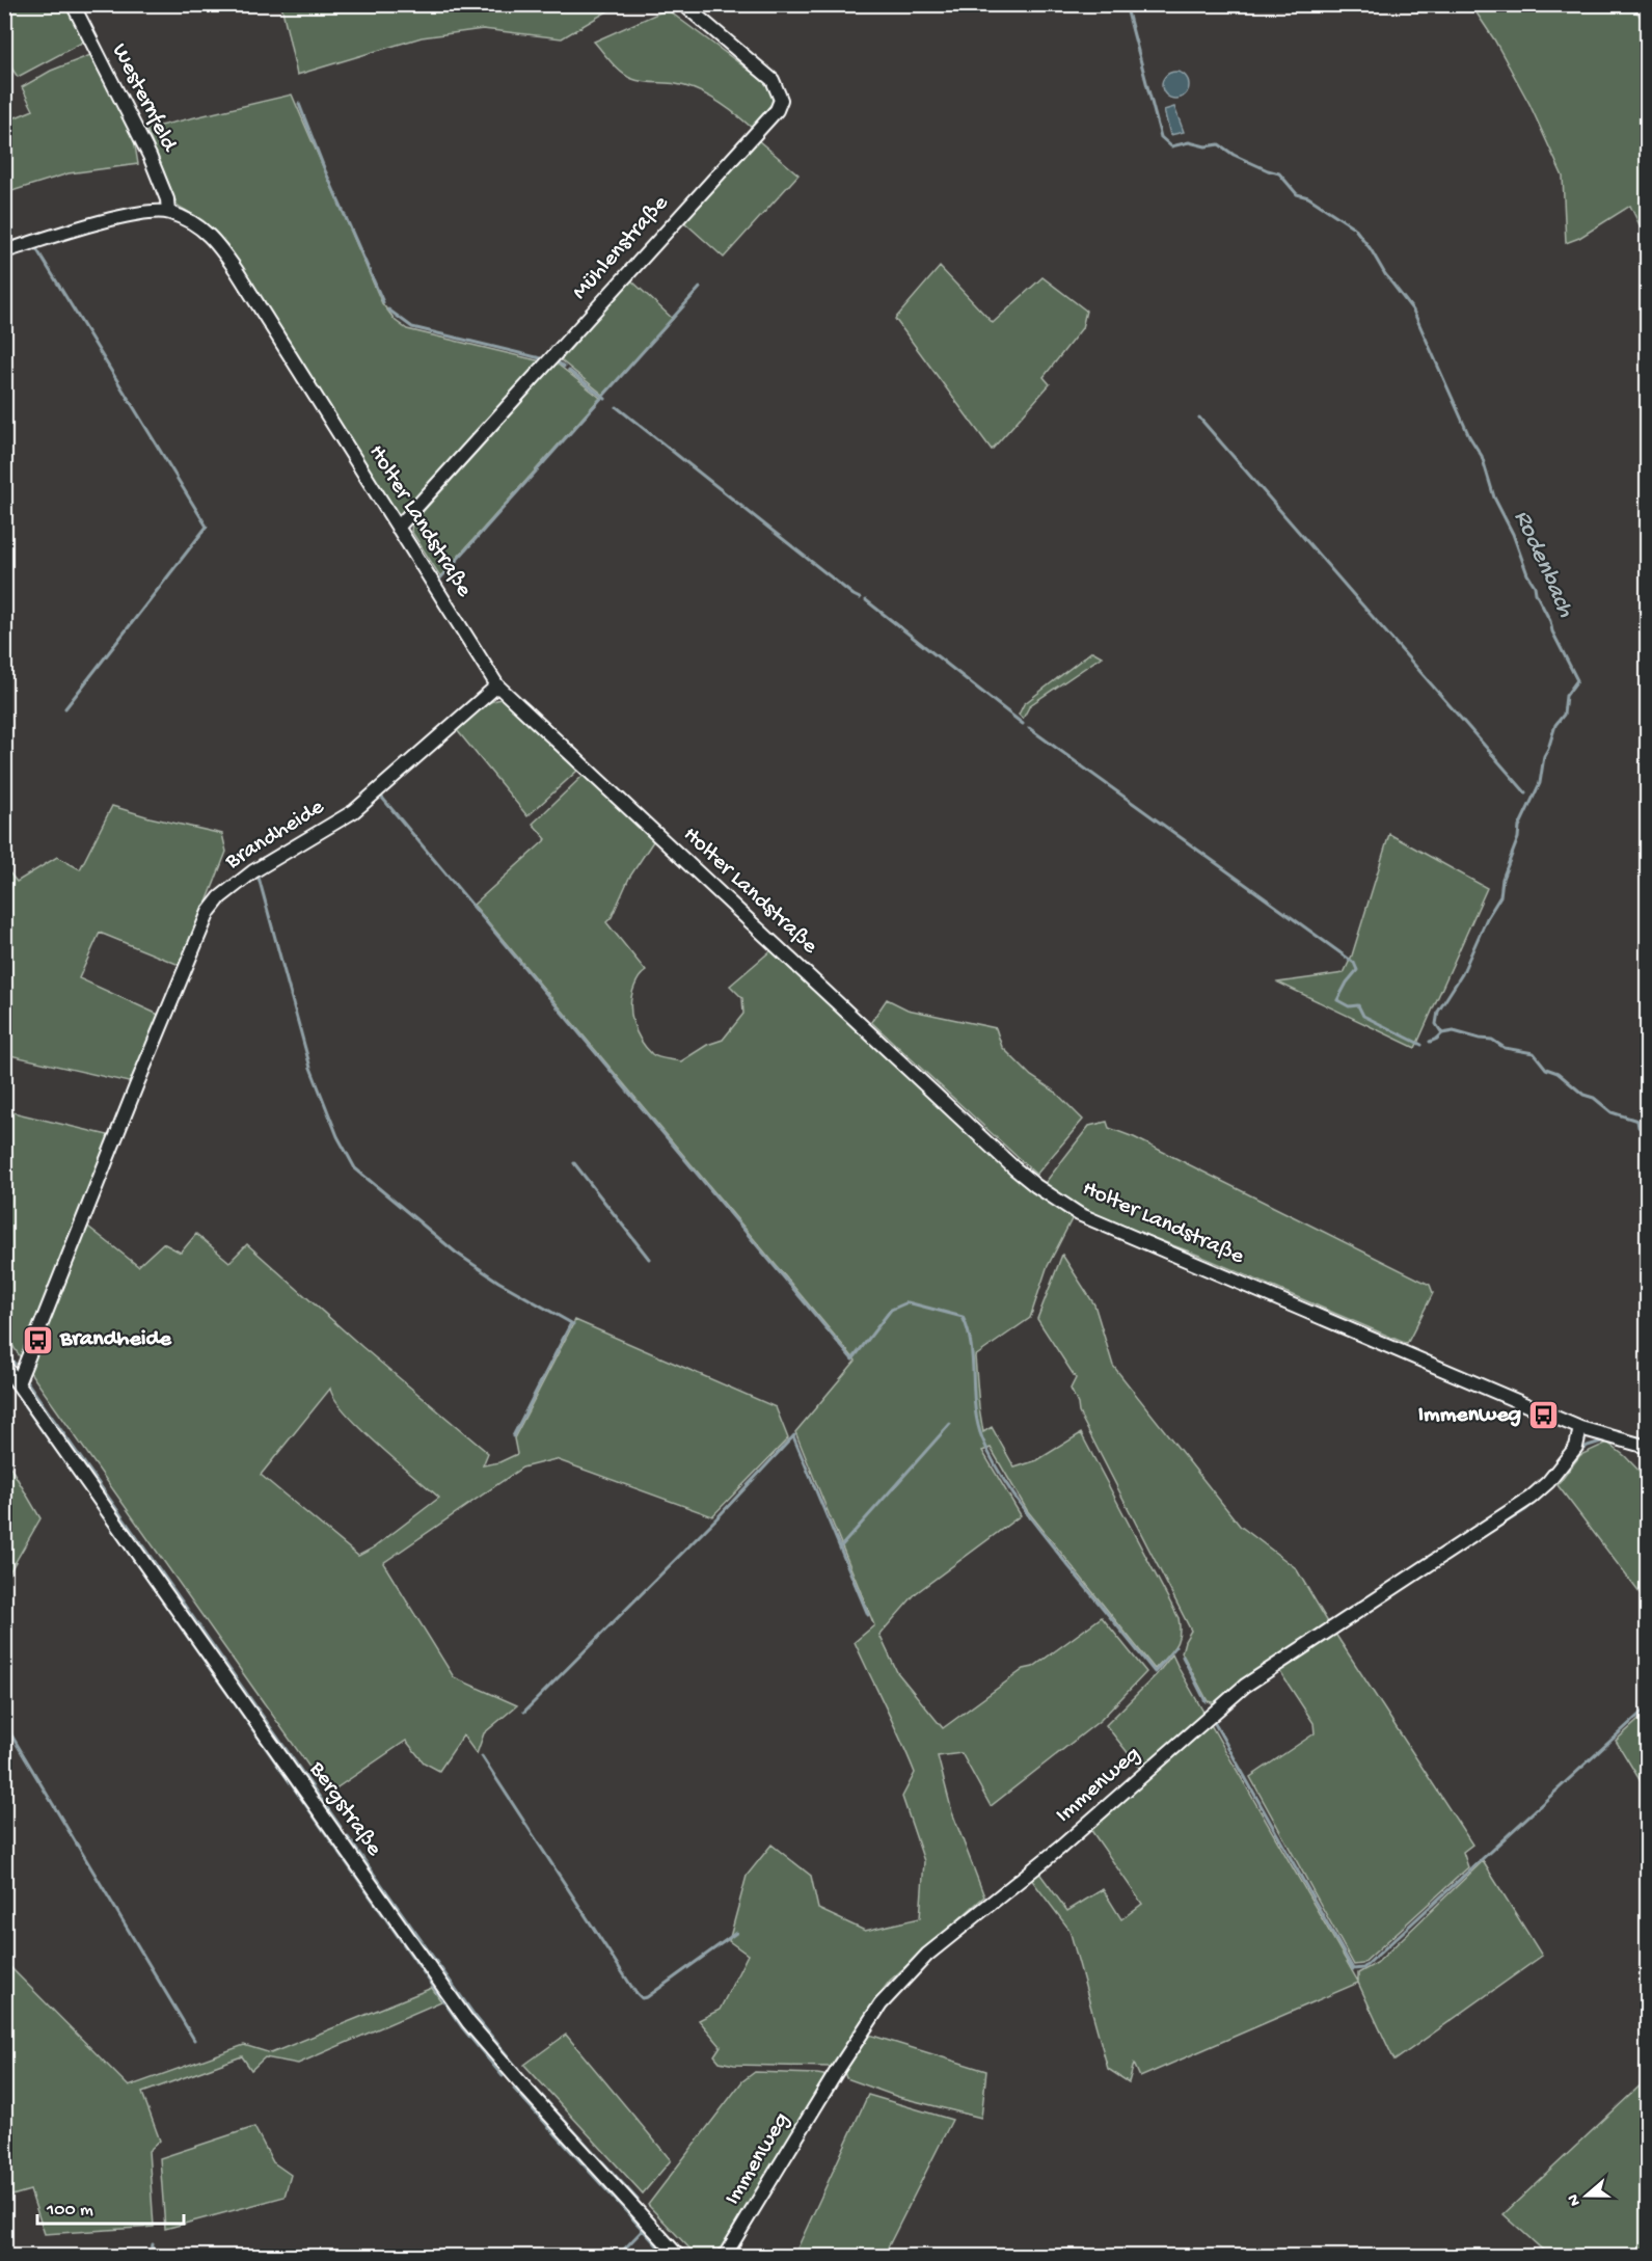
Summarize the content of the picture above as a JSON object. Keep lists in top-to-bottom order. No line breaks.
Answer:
{"streets":{"street":["Westernfeld","Mühlenstraße","Holter Landstraße","Brandheide","Immenweg","Bergstraße"]},"crossings":[["Westernfeld","Holter Landstraße"],["Mühlenstraße","Holter Landstraße"],["Holter Landstraße","Brandheide"],["Holter Landstraße","Immenweg"],["Brandheide","Bergstraße"]],"water":["Rodenbach"],"places":{"bus stop":["Brandheide","Immenweg"]},"scale_bar":"100 m","north":"left"}
